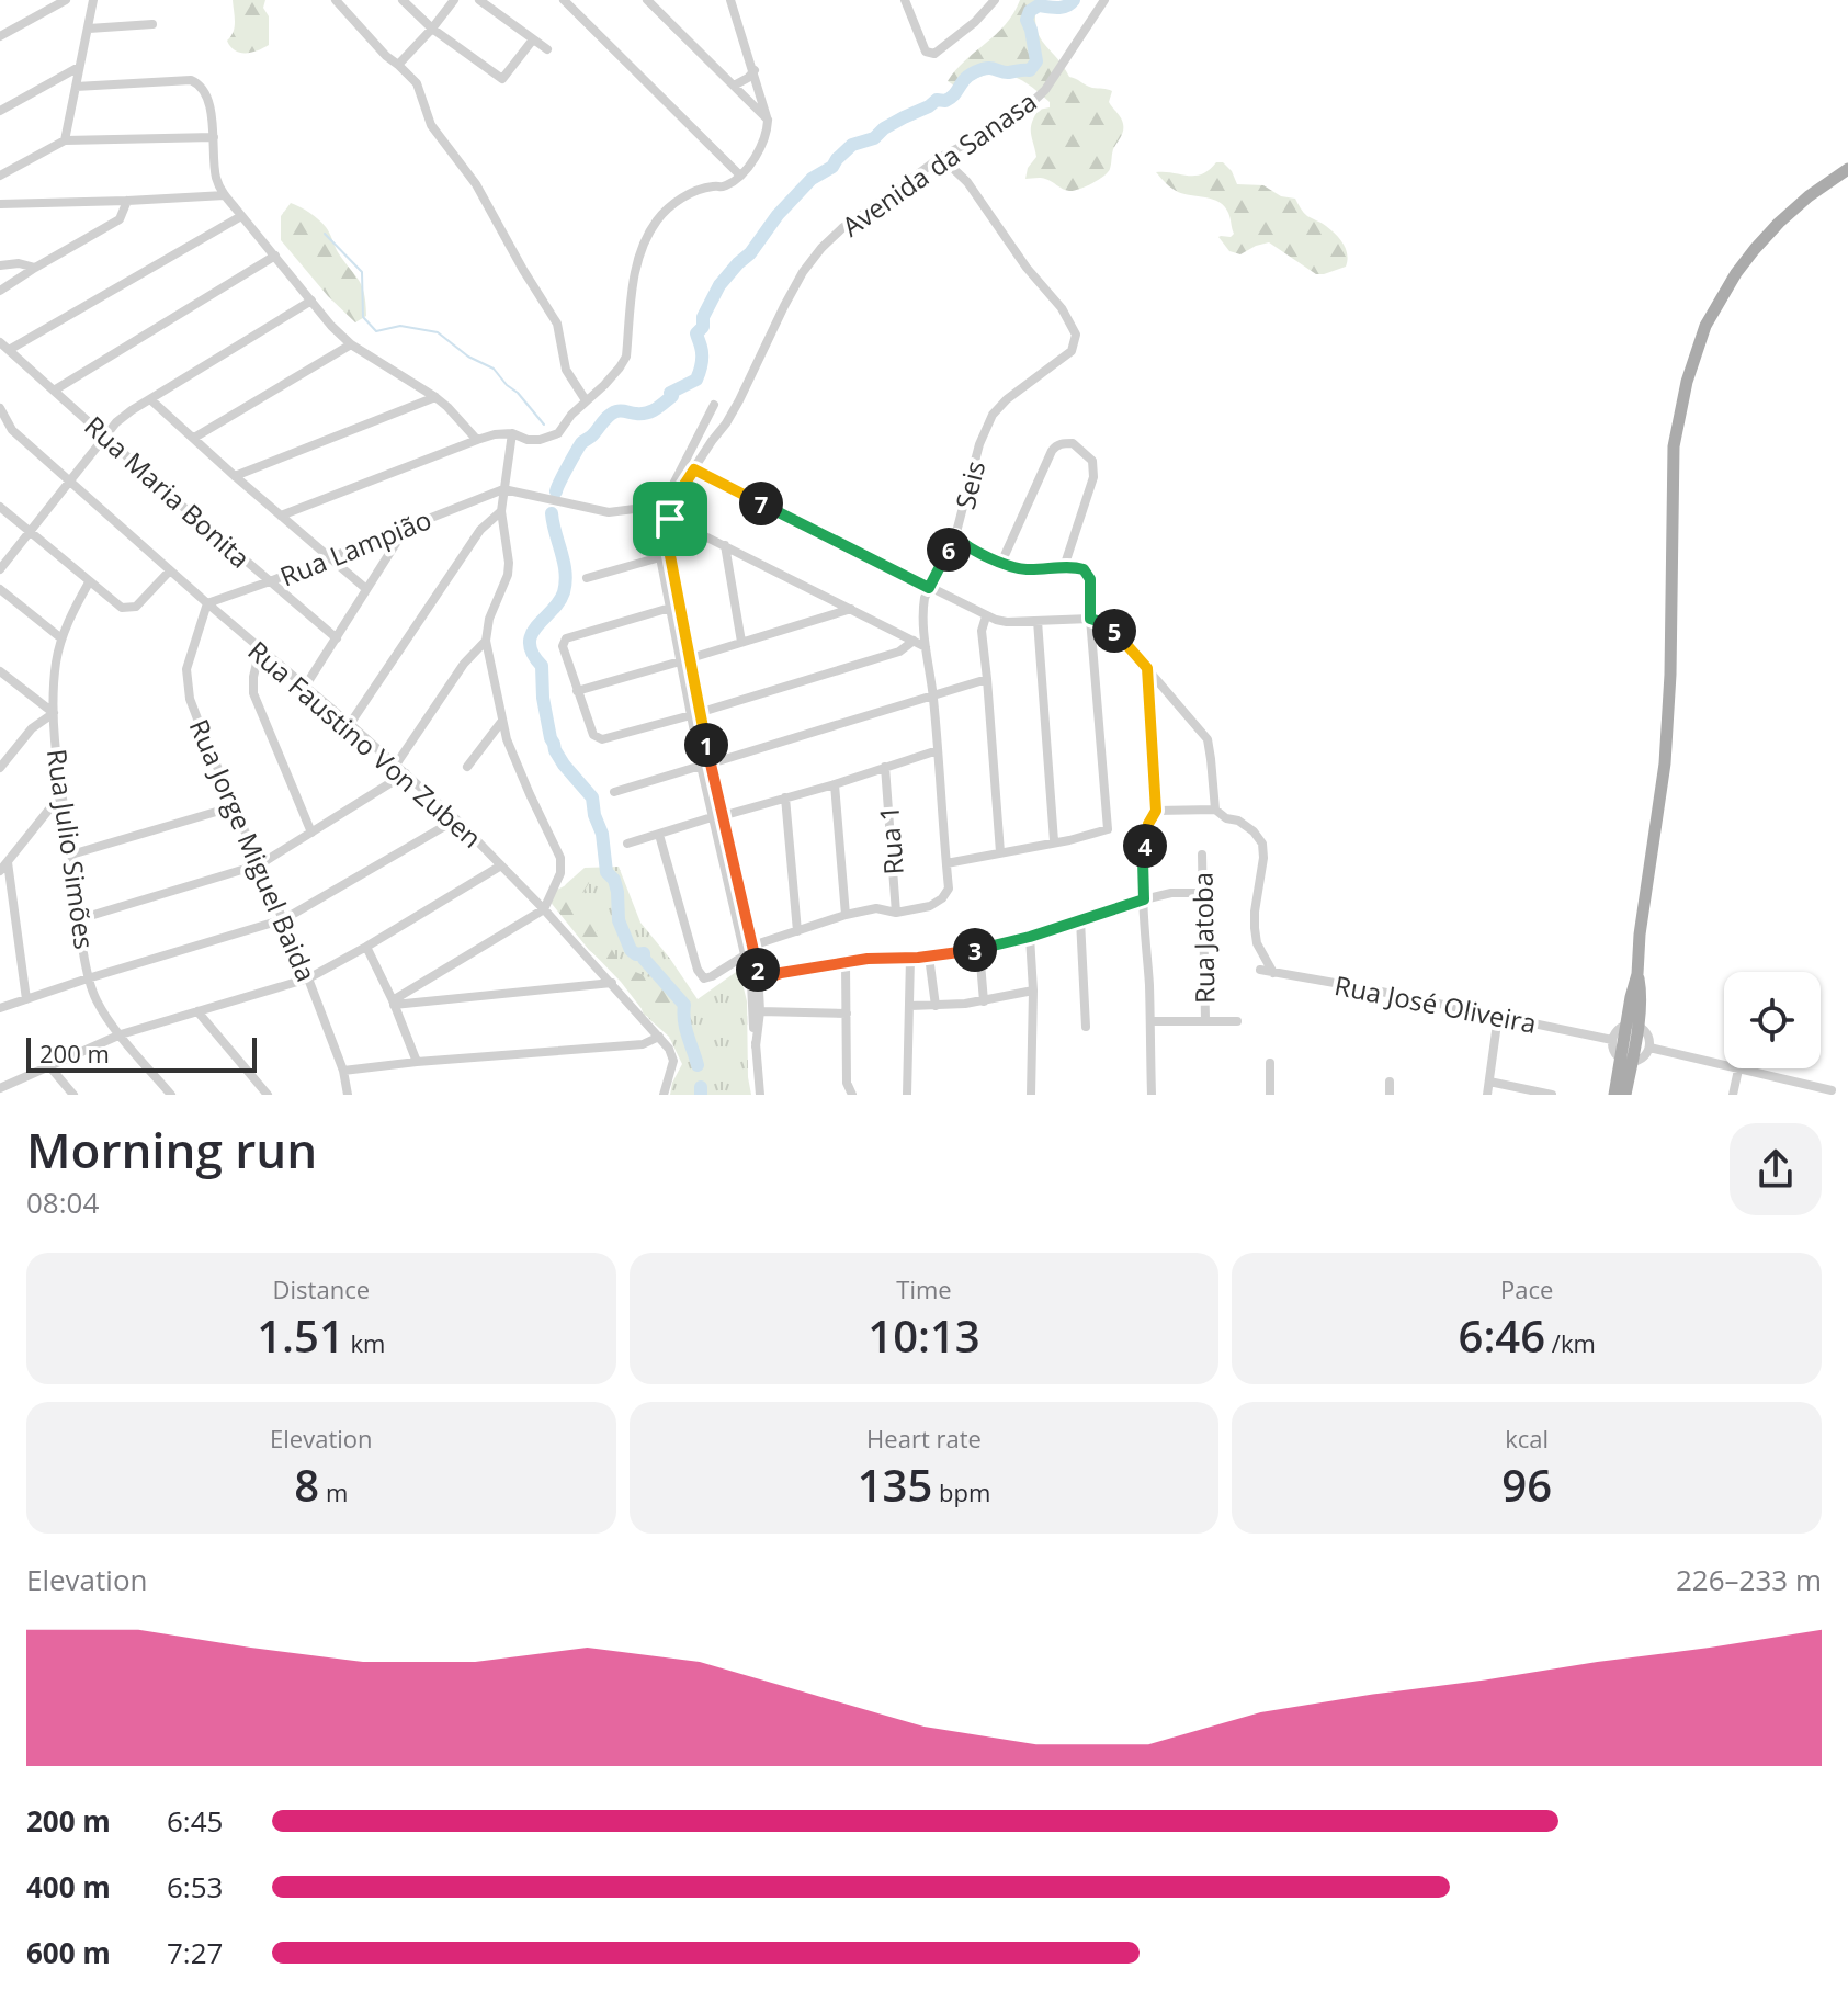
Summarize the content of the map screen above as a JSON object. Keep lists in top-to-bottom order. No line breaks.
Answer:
{"streets":{"street":["Avenida da Sanasa","Seis","Rua Maria Bonita","Rua Lampião","Rua Faustino Von Zuben","Rua 1","Rua Julio Simões","Rua Jorge Miguel Baida","Rua Jatoba","Rua José Oliveira"]},"crossings":[["Avenida da Sanasa","Seis"],["Rua Maria Bonita","Rua Lampião"],["Rua Lampião","Rua Faustino Von Zuben"],["Rua Lampião","Rua Jorge Miguel Baida"],["Rua Faustino Von Zuben","Rua Jorge Miguel Baida"]],"scale_bar":"200 m","page":{"pins":["7","6","5","1","4","3","2"],"scale":"200 m","heading":["Morning run","08:04"],"stats":[["Distance","1.51 km"],["Time","10:13"],["Pace","6:46 /km"],["Elevation","8 m"],["Heart rate","135 bpm"],["kcal","96"]],"chart":["Elevation","226–233 m"],"list":[{"name":"200 m","note":"6:45"},{"name":"400 m","note":"6:53"},{"name":"600 m","note":"7:27"}]}}
